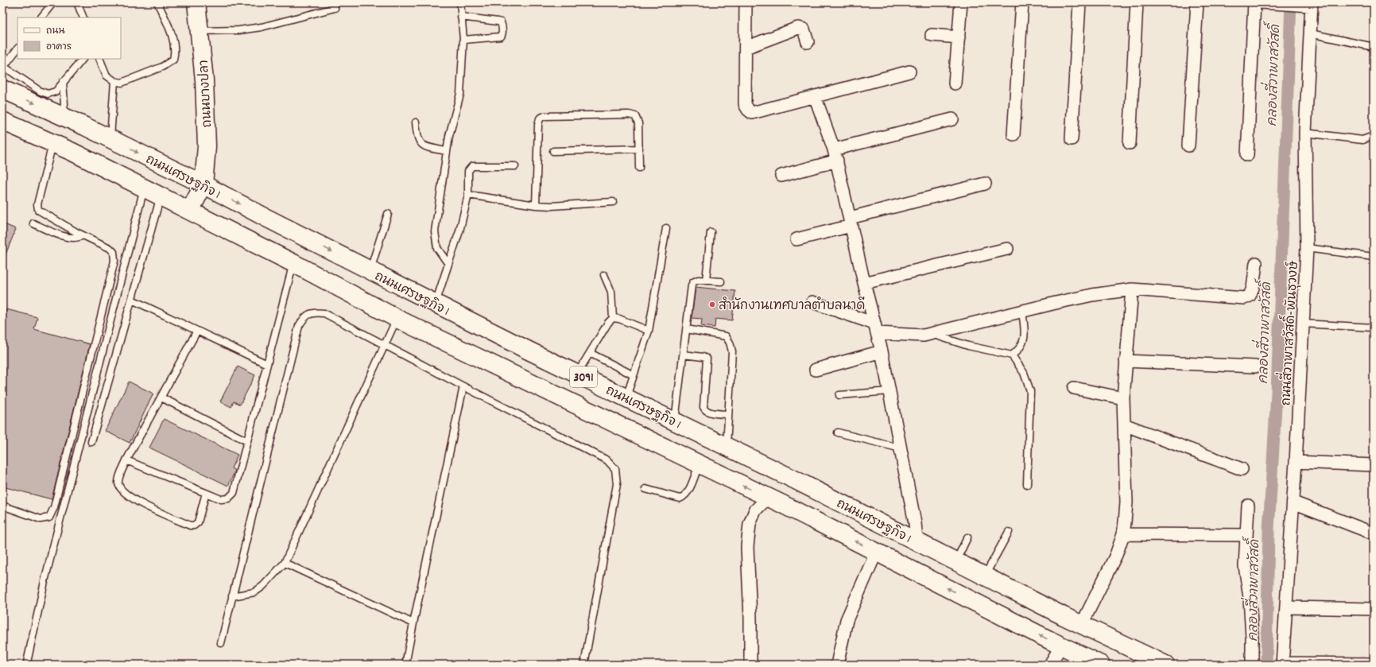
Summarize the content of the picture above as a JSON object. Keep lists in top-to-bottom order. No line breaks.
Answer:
{"streets":{"main road":["ถนนบางปลา","ถนนเศรษฐกิจ 1","3091"],"street":["ถนนสี่วาพาสวัสดิ์-พันธุวงษ์"]},"crossings":[["ถนนบางปลา","ถนนเศรษฐกิจ 1"]],"water":["คลองสี่วาพาสวัสดิ์"],"places":["สำนักงานเทศบาลตำบลนาดี"],"legend":["ถนน","อาคาร"]}
